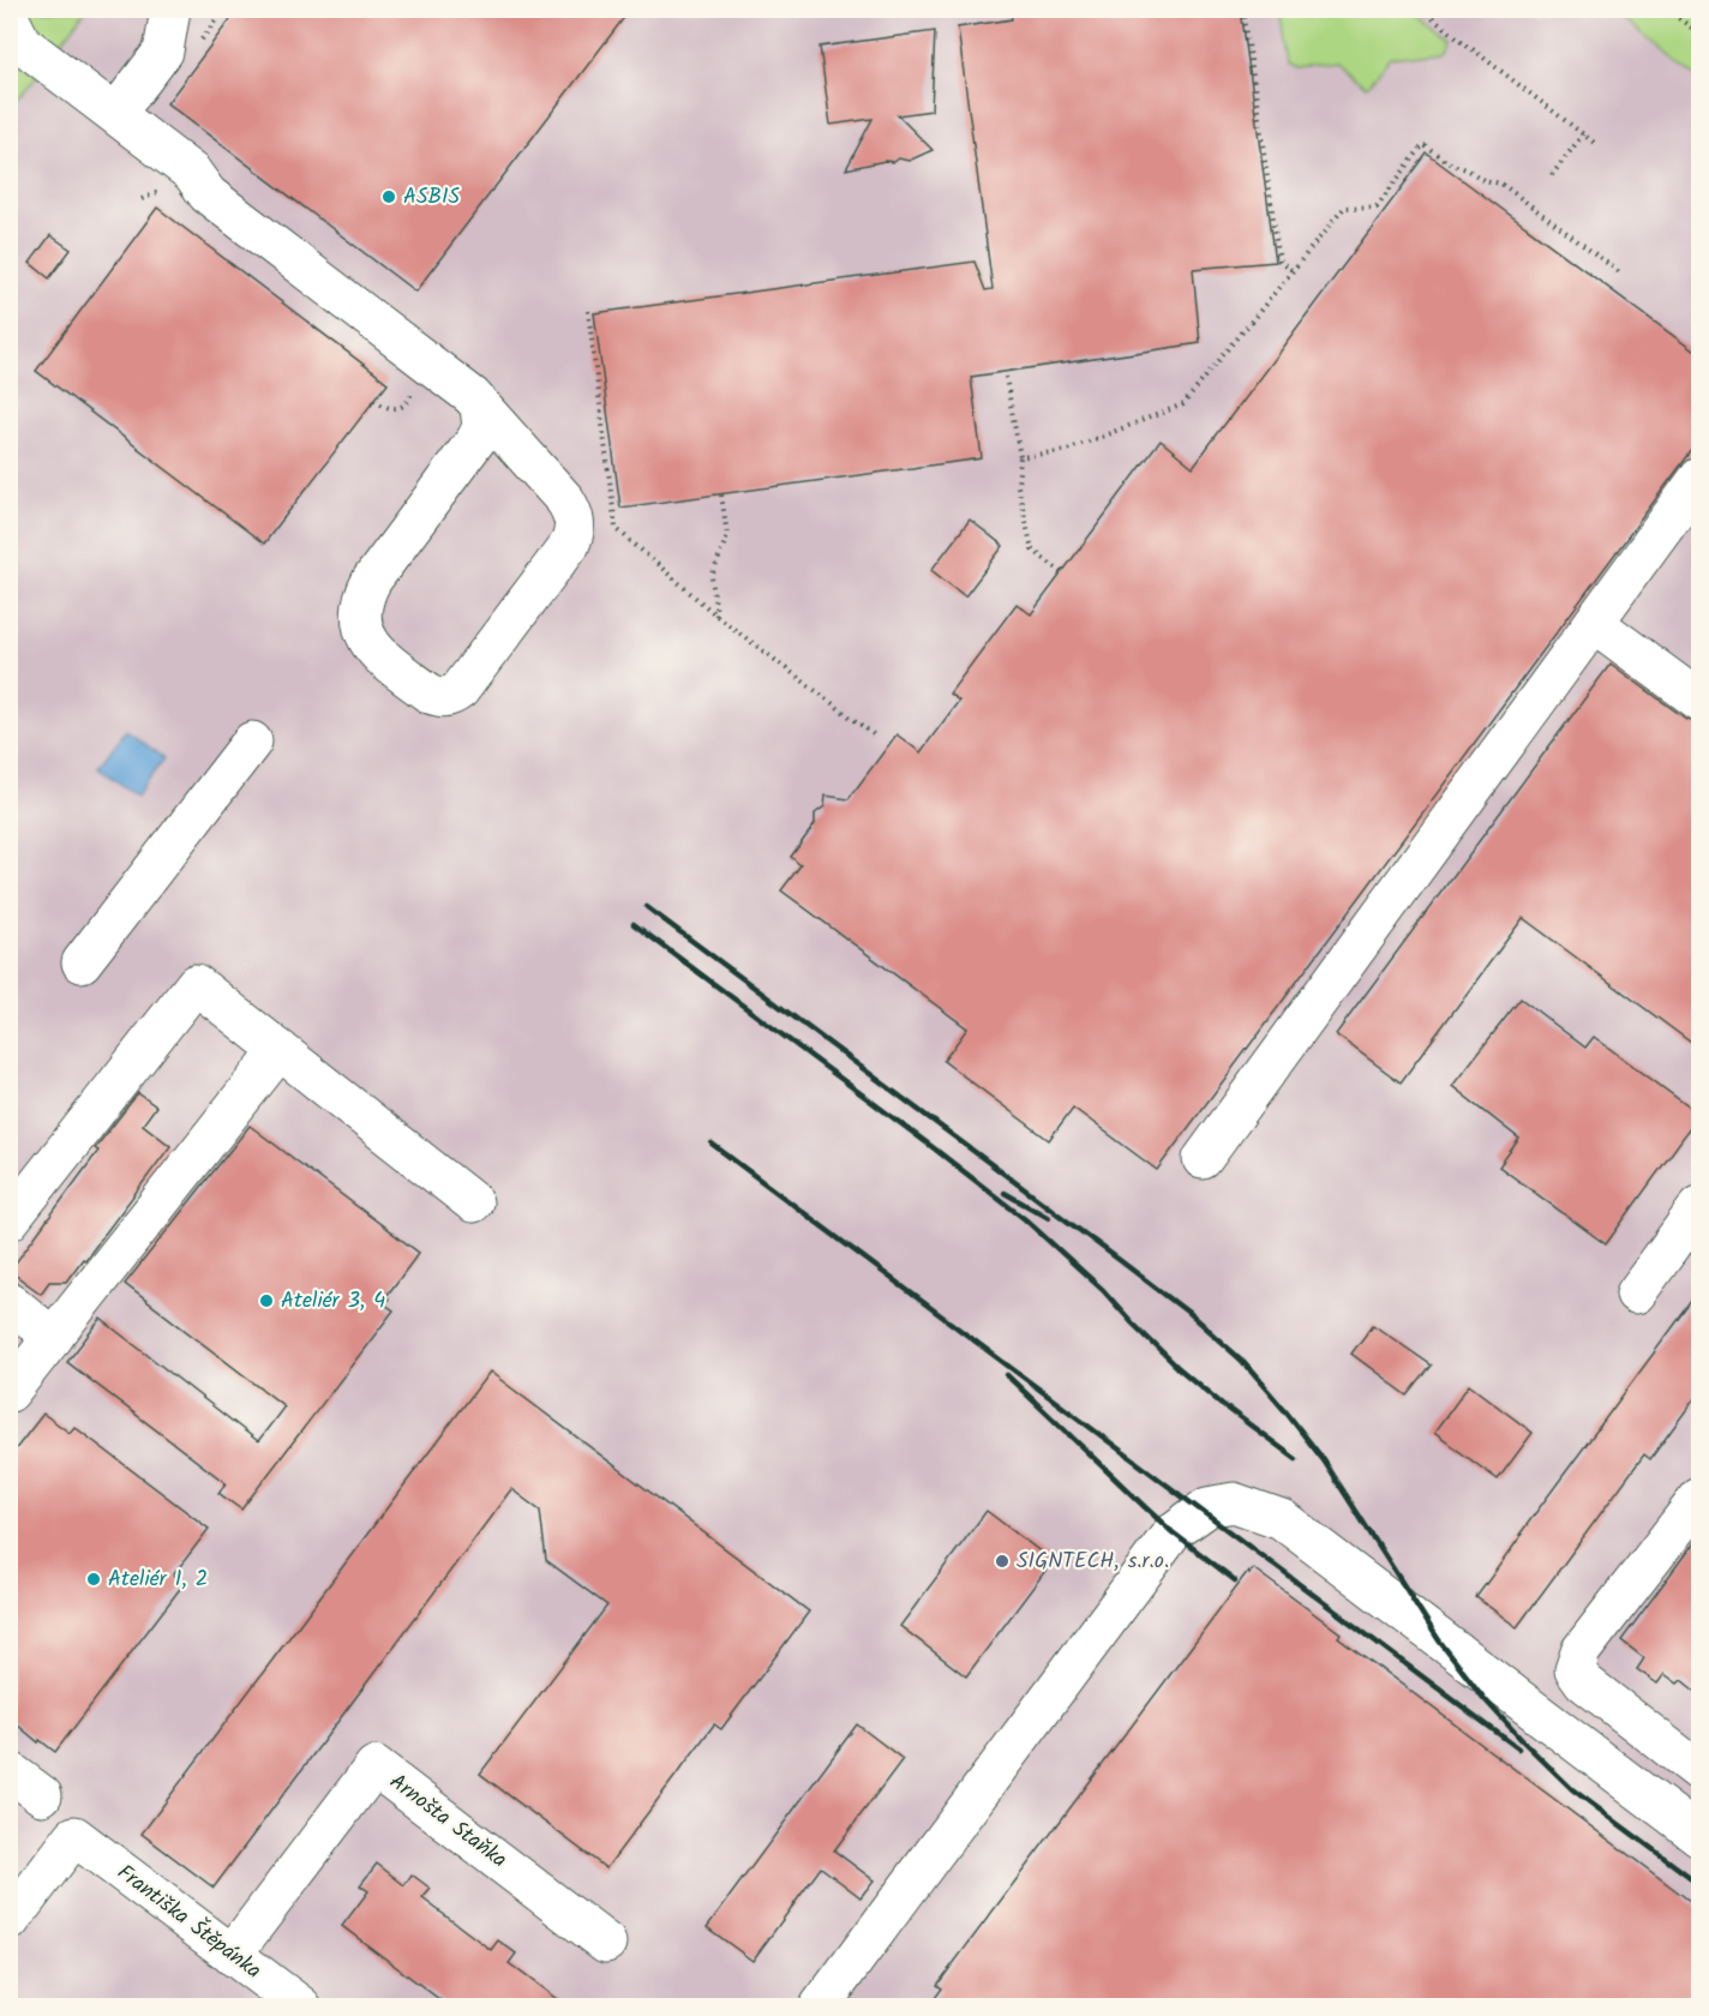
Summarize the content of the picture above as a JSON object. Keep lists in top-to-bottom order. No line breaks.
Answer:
{"streets":{"street":["Arnošta Staňka","Františka Štěpánka"]},"crossings":[["Arnošta Staňka","Františka Štěpánka"]],"places":["ASBIS","Ateliér 3, 4","SIGNTECH, s.r.o.","Ateliér 1, 2"]}
